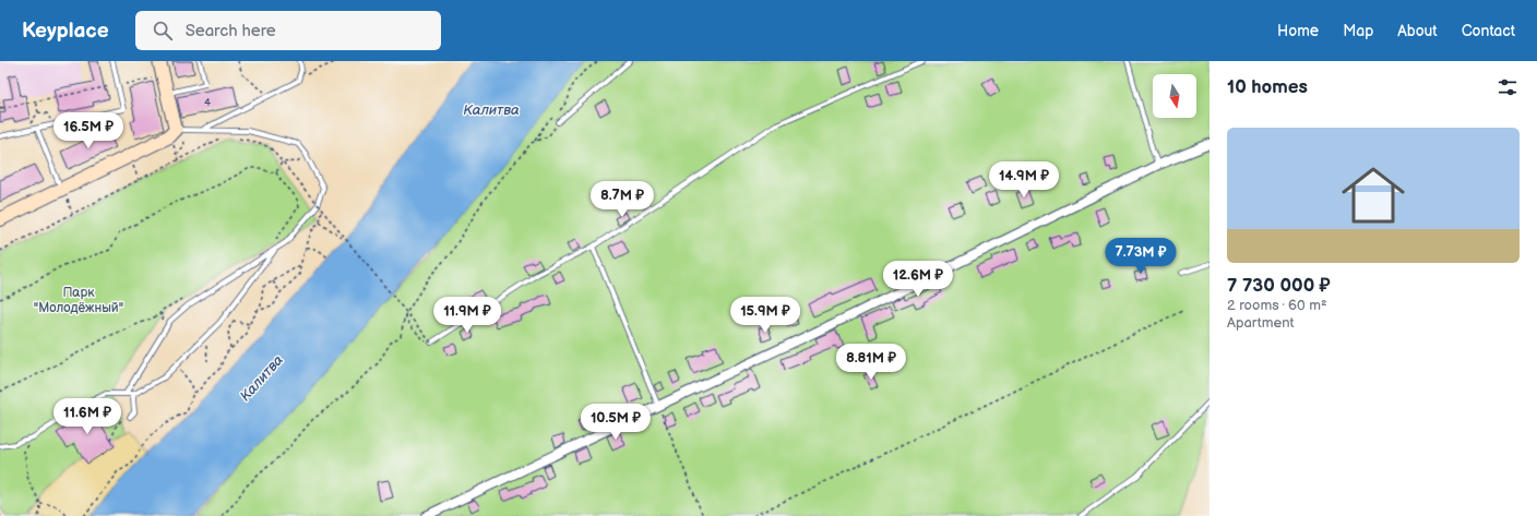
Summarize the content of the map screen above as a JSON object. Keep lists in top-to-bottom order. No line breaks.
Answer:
{"water":["Калитва"],"parks":["Парк \"Молодёжный\""],"house_numbers":["4"],"north":"bottom","page":{"header":"Keyplace","search":"Search here","nav":["Home","Map","About","Contact"],"heading":"10 homes","price":["16.5M ₽","14.9M ₽","8.7M ₽","7.73M ₽","12.6M ₽","11.9M ₽","15.9M ₽","8.81M ₽","11.6M ₽","10.5M ₽"],"list":[{"name":"7 730 000 ₽","note":"2 rooms · 60 m² · Apartment"}]}}
